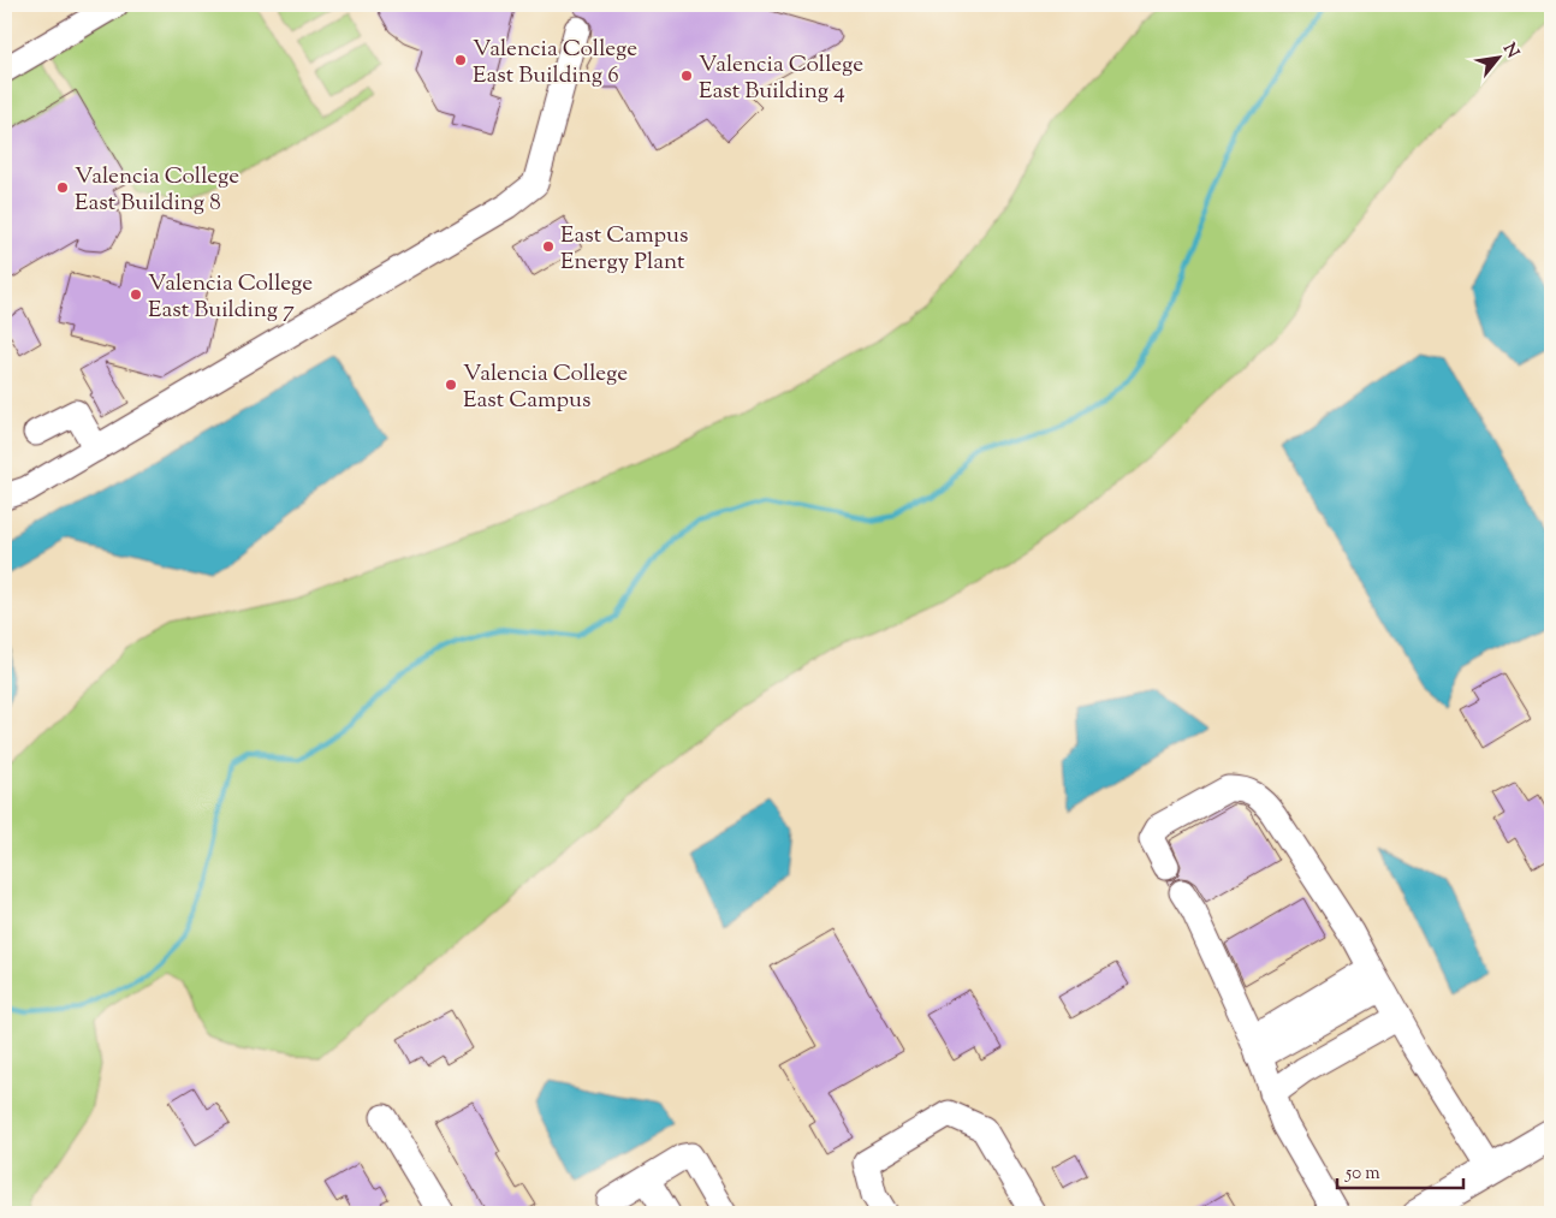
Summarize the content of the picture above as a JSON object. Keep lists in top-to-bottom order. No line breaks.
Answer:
{"places":["Valencia College East Building 6","Valencia College East Building 4","Valencia College East Building 8","East Campus Energy Plant","Valencia College East Building 7","Valencia College East Campus"],"scale_bar":"50 m","north":"top right"}
